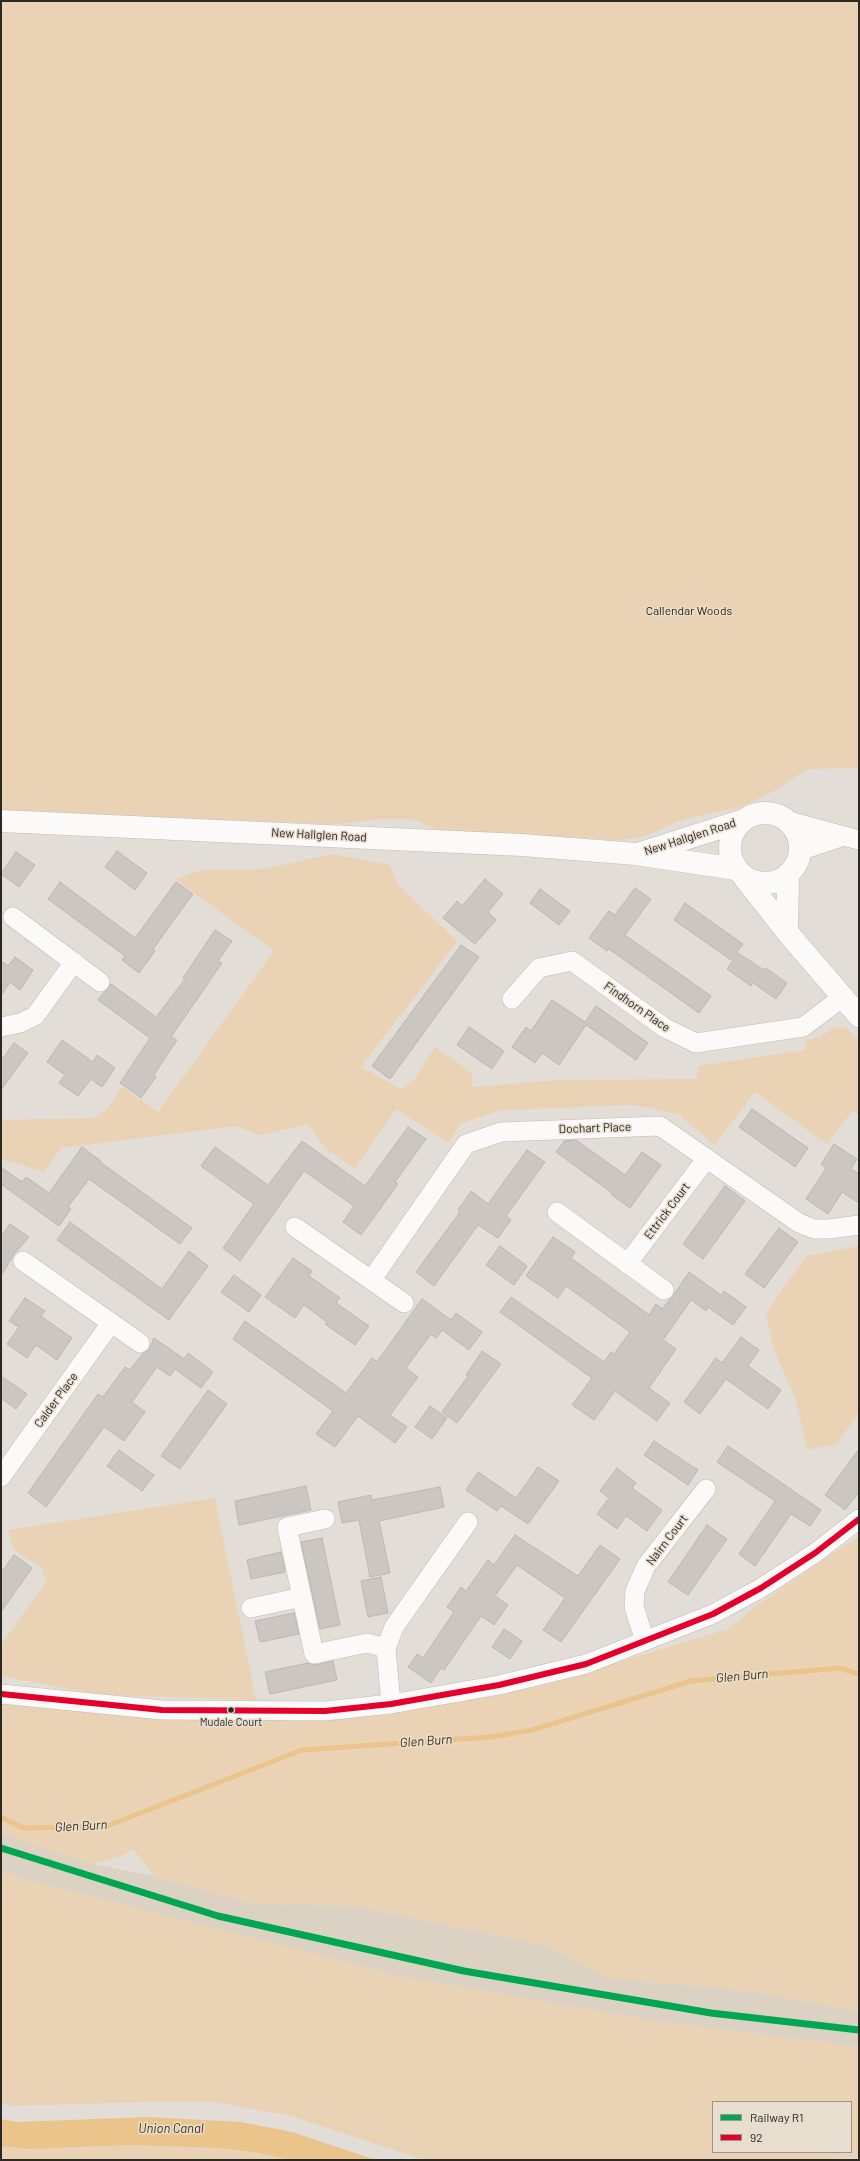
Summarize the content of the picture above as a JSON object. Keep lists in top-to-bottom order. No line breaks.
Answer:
{"streets":{"street":["New Hallglen Road","Findhorn Place","Dochart Place","Ettrick Court","Calder Place","Nairn Court"]},"crossings":[["Dochart Place","Ettrick Court"]],"water":["Glen Burn","Union Canal"],"parks":["Callendar Woods"],"places":["Mudale Court"],"lines":["transit line 92","rail line R1"],"legend":["Railway R1","92"]}
